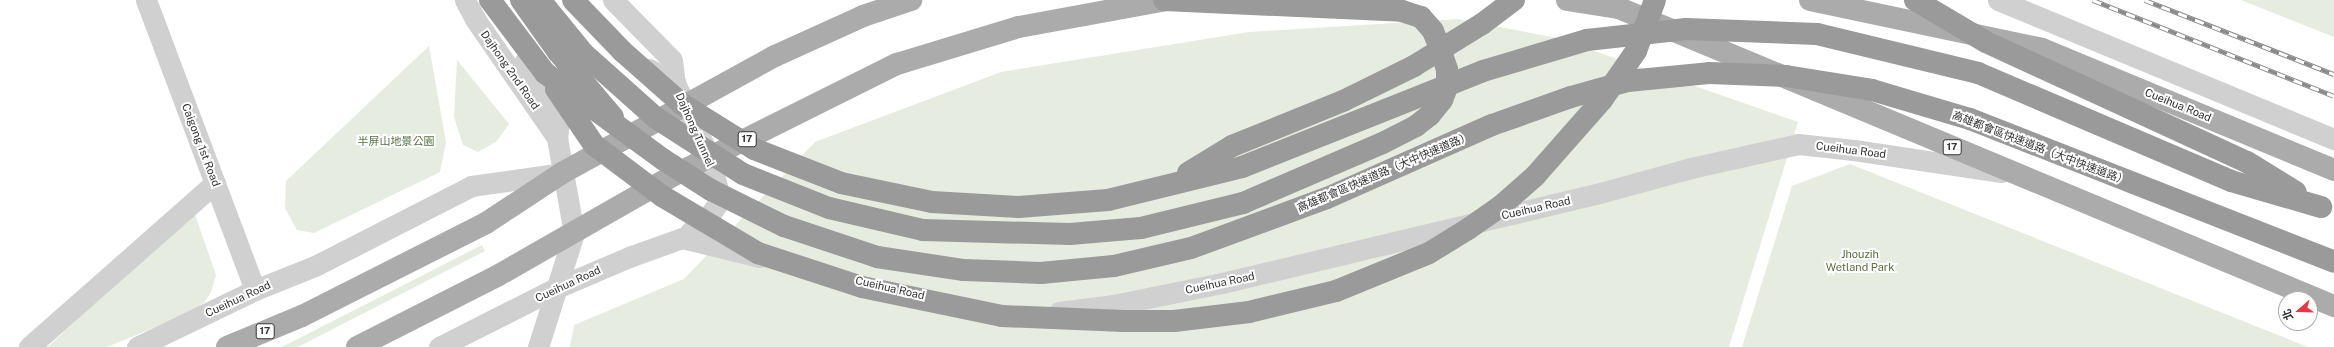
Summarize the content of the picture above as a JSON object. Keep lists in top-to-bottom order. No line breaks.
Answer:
{"streets":{"highway":["高雄都會區快速道路（大中快速道路）"],"main road":["Cueihua Road","17"],"street":["Dajhong 2nd Road","Dajhong Tunnel","Caigong 1st Road"]},"crossings":[["Cueihua Road","Dajhong Tunnel"],["Cueihua Road","Caigong 1st Road"],["Dajhong Tunnel","17"]],"parks":["半屏山地景公園","Jhouzih Wetland Park"],"north":"left"}
